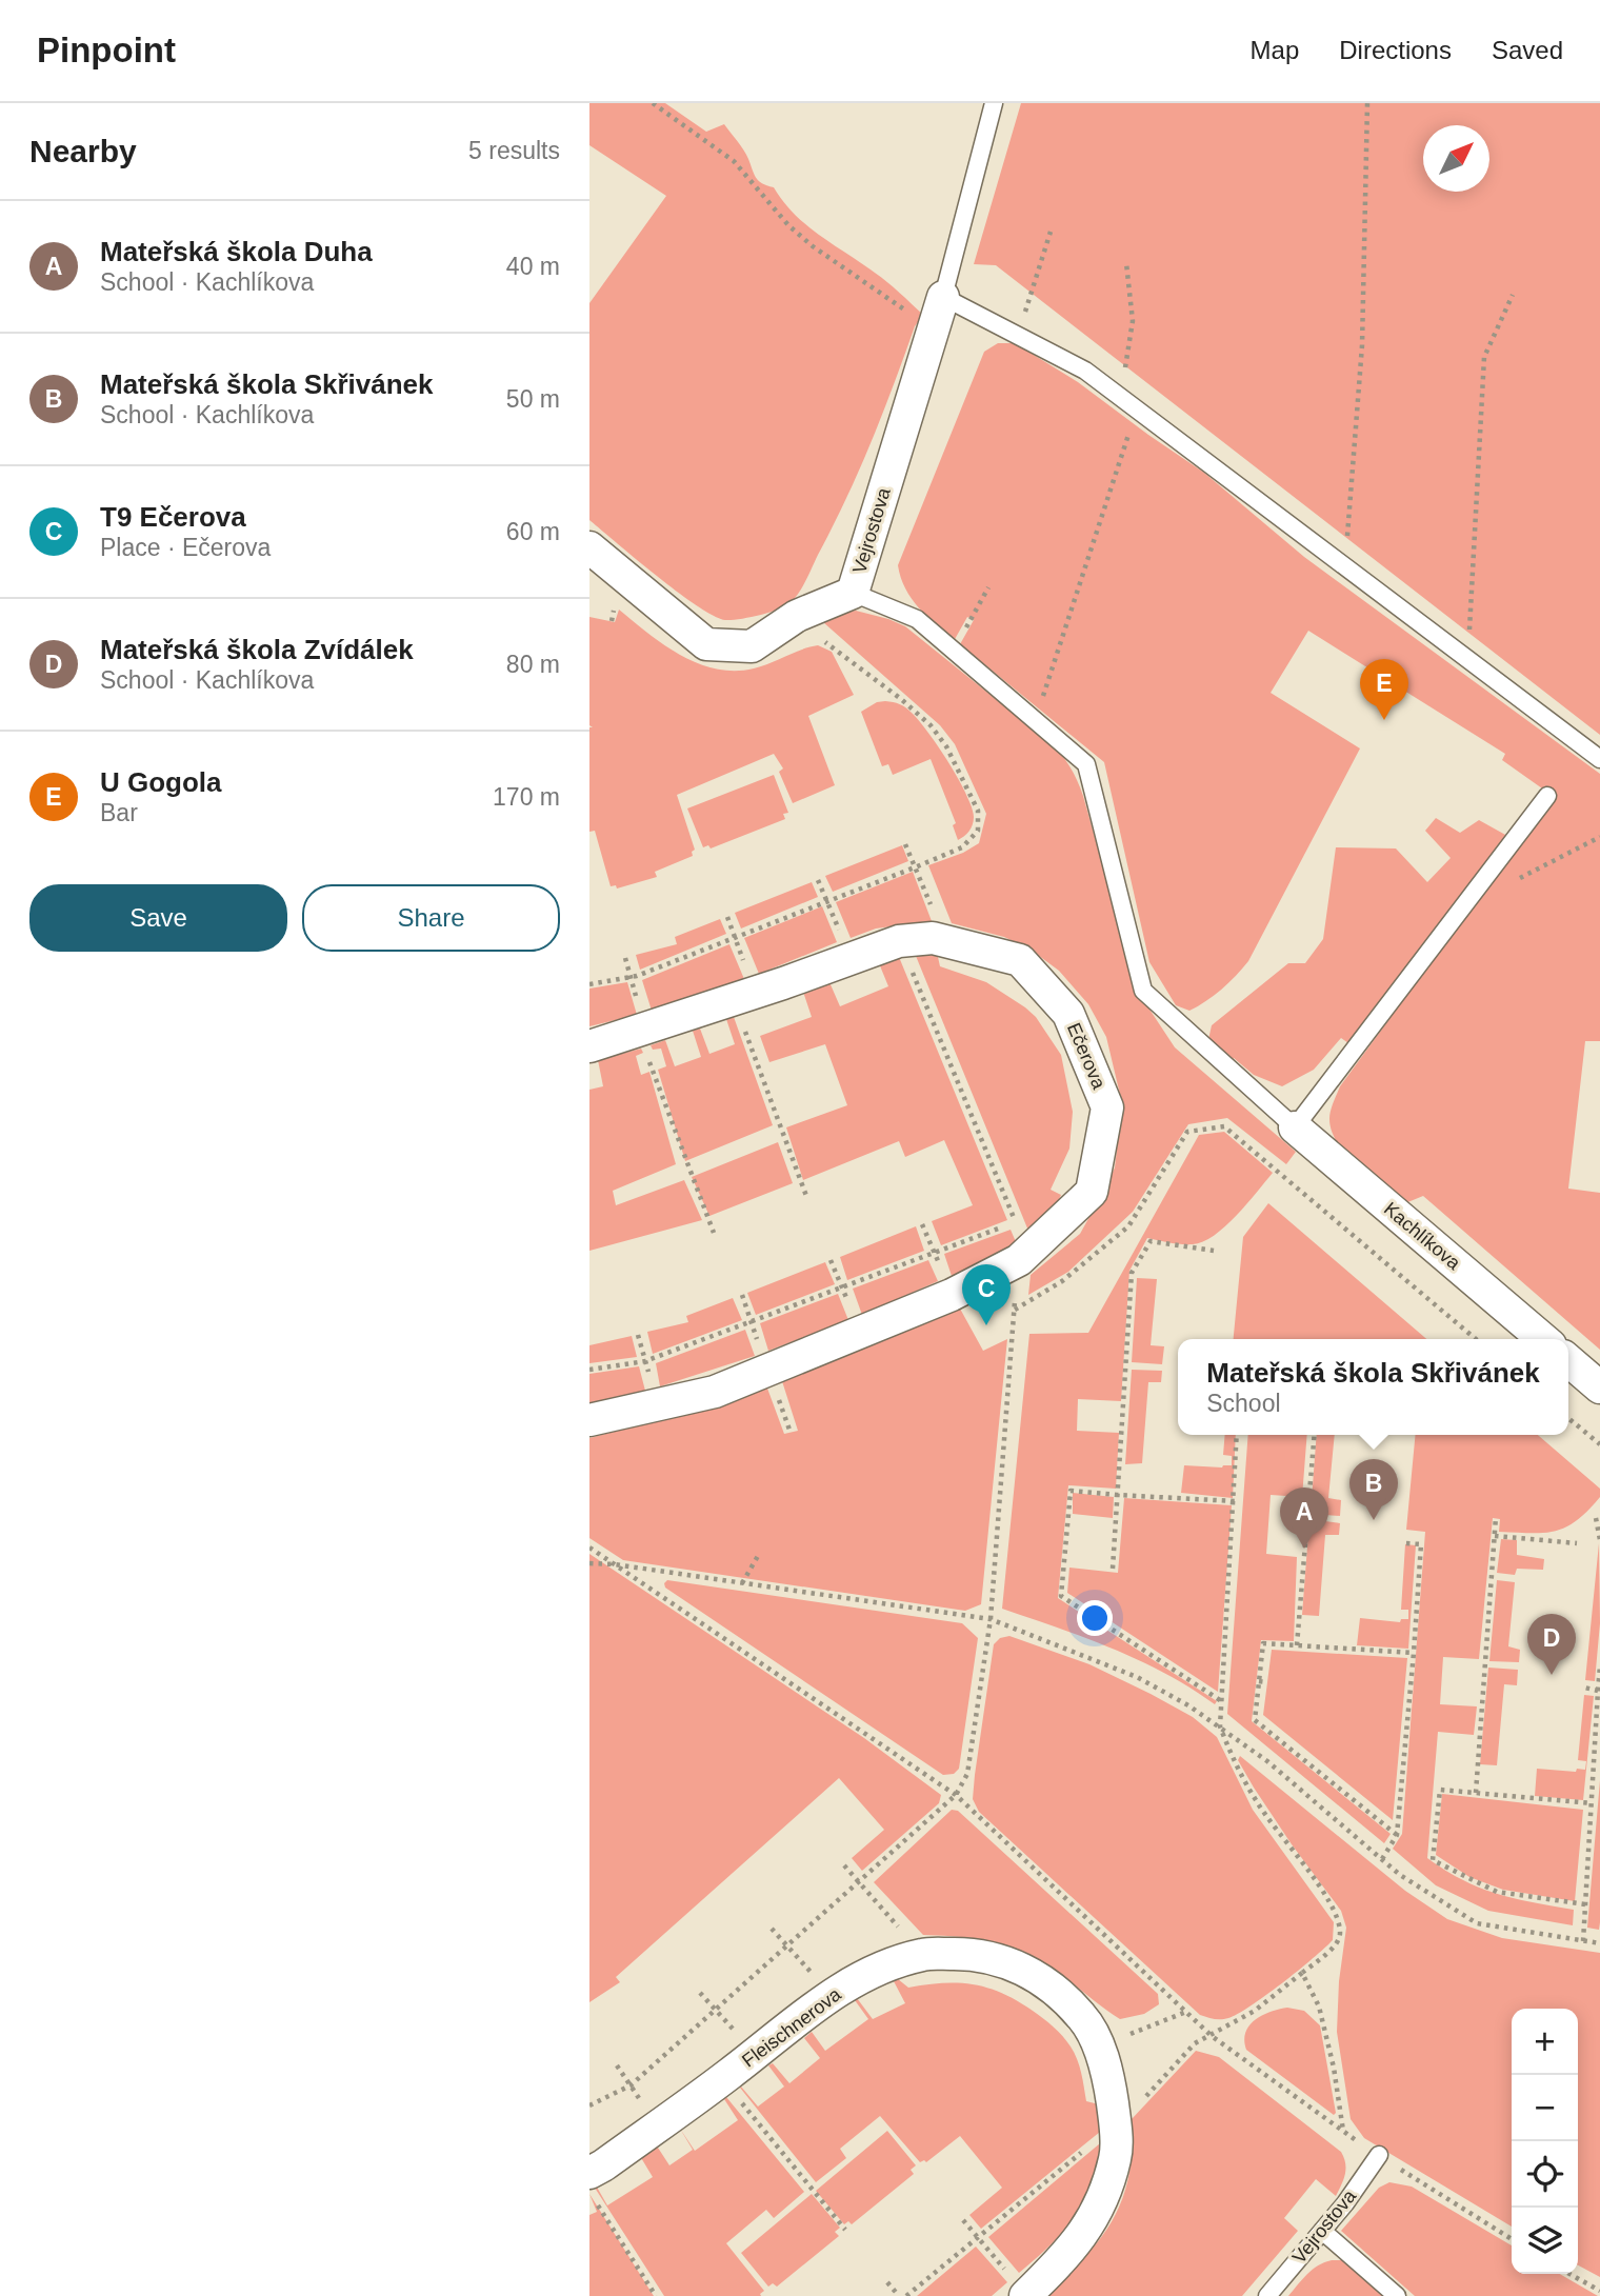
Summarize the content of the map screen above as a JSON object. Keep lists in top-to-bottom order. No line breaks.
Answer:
{"streets":{"street":["Vejrostova","Ečerova","Kachlíkova","Fleischnerova"]},"north":"top right","page":{"header":"Pinpoint","nav":["Map","Directions","Saved"],"heading":["Nearby","5 results"],"list":[{"mark":"A","name":"Mateřská škola Duha","note":"School · Kachlíkova","value":"40 m"},{"mark":"B","name":"Mateřská škola Skřivánek","note":"School · Kachlíkova","value":"50 m"},{"mark":"C","name":"T9 Ečerova","note":"Place · Ečerova","value":"60 m"},{"mark":"D","name":"Mateřská škola Zvídálek","note":"School · Kachlíkova","value":"80 m"},{"mark":"E","name":"U Gogola","note":"Bar","value":"170 m"}],"pins":["E","C","B","A","D"],"buttons":["Save","Share"],"popup":["Mateřská škola Skřivánek","School"],"map_buttons":["+","−"]}}
